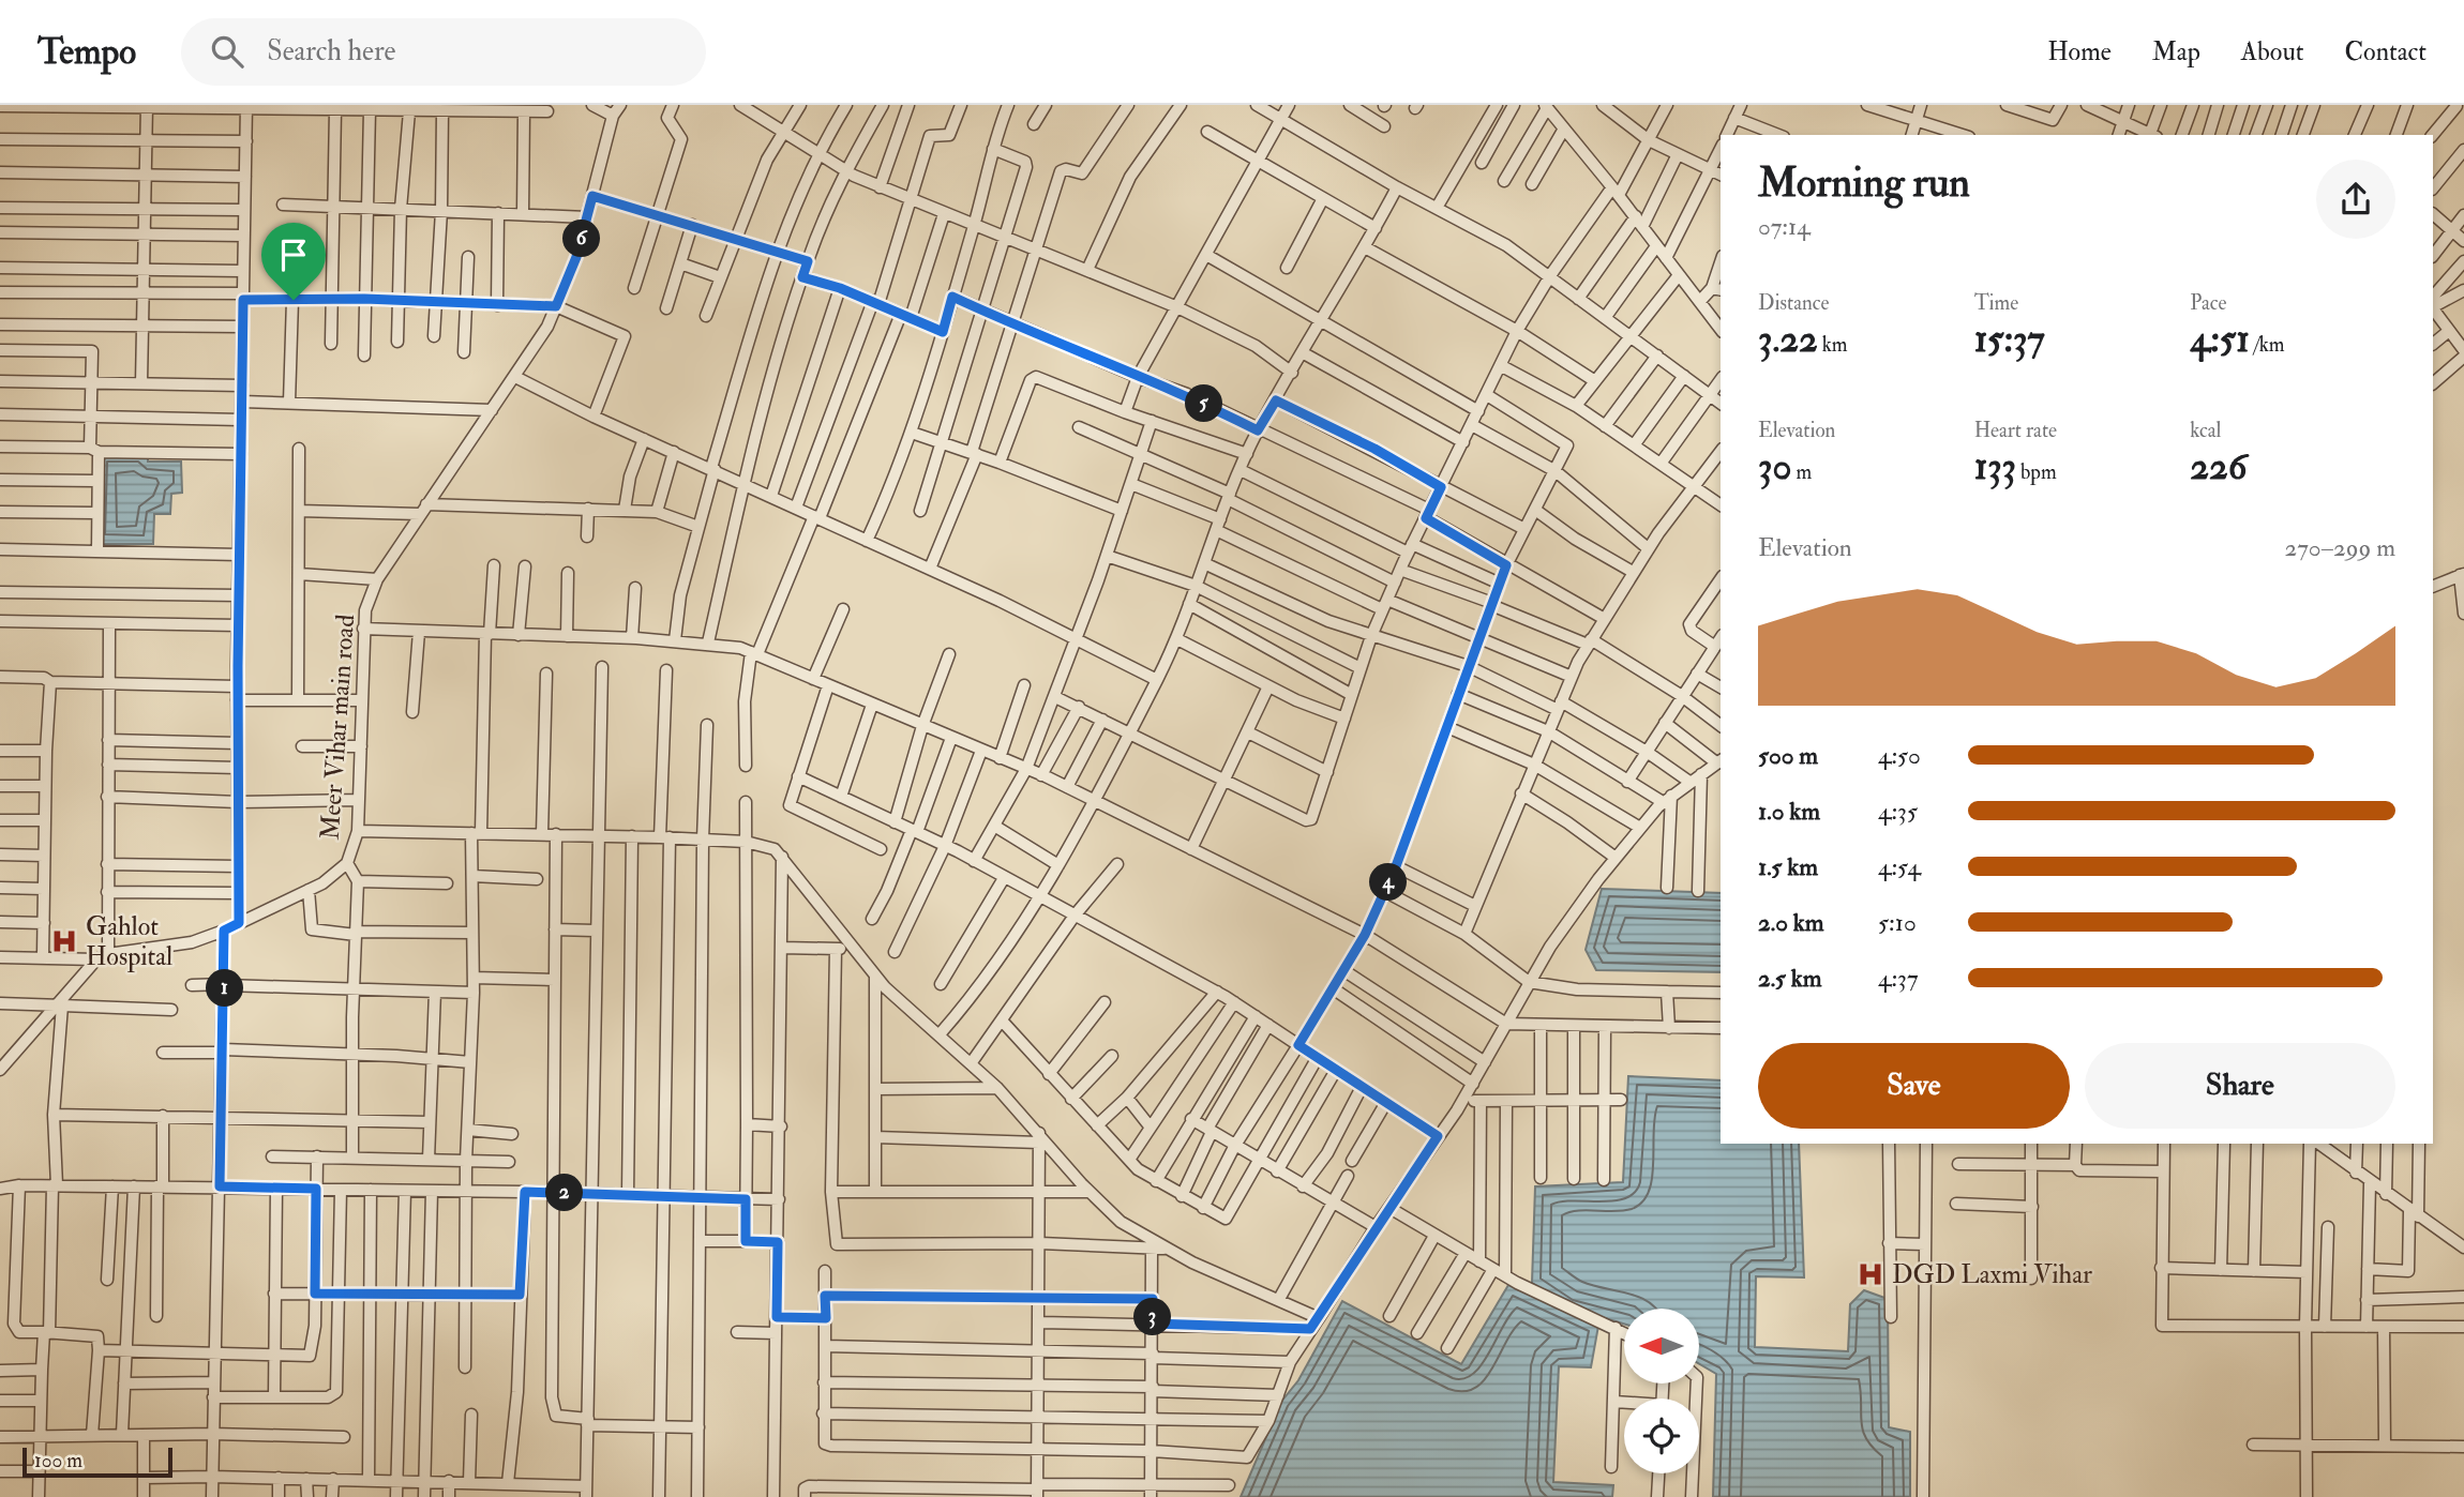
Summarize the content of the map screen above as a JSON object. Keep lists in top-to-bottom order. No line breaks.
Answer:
{"streets":{"street":["Meer Vihar main road"]},"places":{"hospital":["Gahlot Hospital","DGD Laxmi Vihar"]},"scale_bar":"100 m","north":"left","page":{"header":"Tempo","search":"Search here","nav":["Home","Map","About","Contact"],"heading":["Morning run","07:14"],"pins":["6","5","4","1","2","3"],"stats":[["Distance","3.22 km"],["Time","15:37"],["Pace","4:51 /km"],["Elevation","30 m"],["Heart rate","133 bpm"],["kcal","226"]],"chart":["Elevation","270–299 m"],"list":[{"name":"500 m","note":"4:50"},{"name":"1.0 km","note":"4:35"},{"name":"1.5 km","note":"4:54"},{"name":"2.0 km","note":"5:10"},{"name":"2.5 km","note":"4:37"}],"buttons":["Save","Share"],"scale":"100 m"}}
